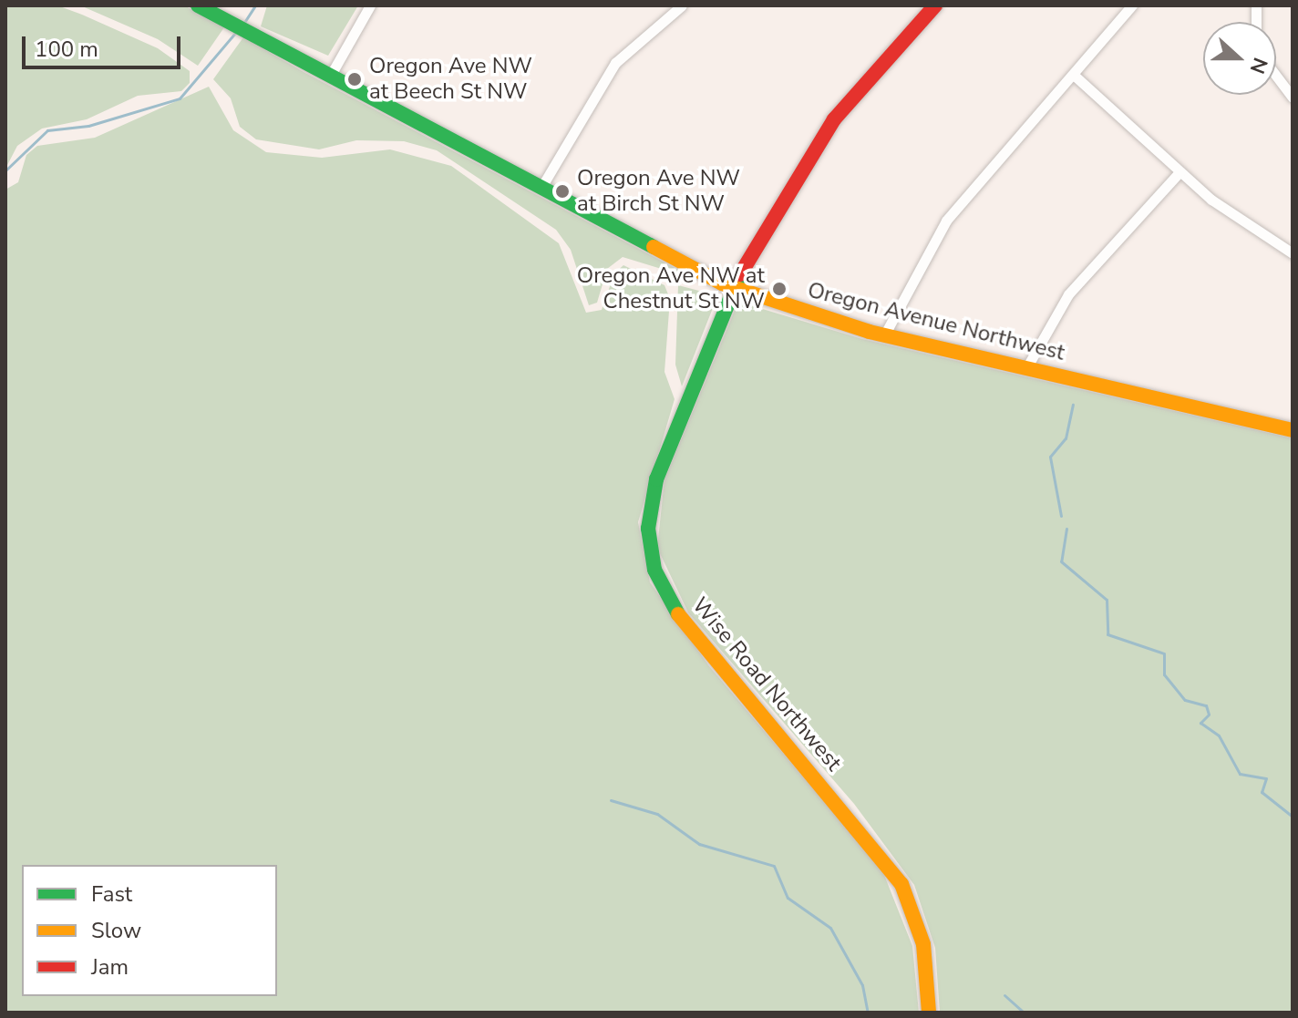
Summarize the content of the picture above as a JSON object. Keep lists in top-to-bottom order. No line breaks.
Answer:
{"streets":{"street":["Oregon Avenue Northwest","Wise Road Northwest"]},"crossings":[["Oregon Avenue Northwest","Wise Road Northwest"]],"places":["Oregon Ave NW at Beech St NW","Oregon Ave NW at Birch St NW","Oregon Ave NW at Chestnut St NW"],"legend":["Fast","Slow","Jam"],"scale_bar":"100 m","north":"right"}
